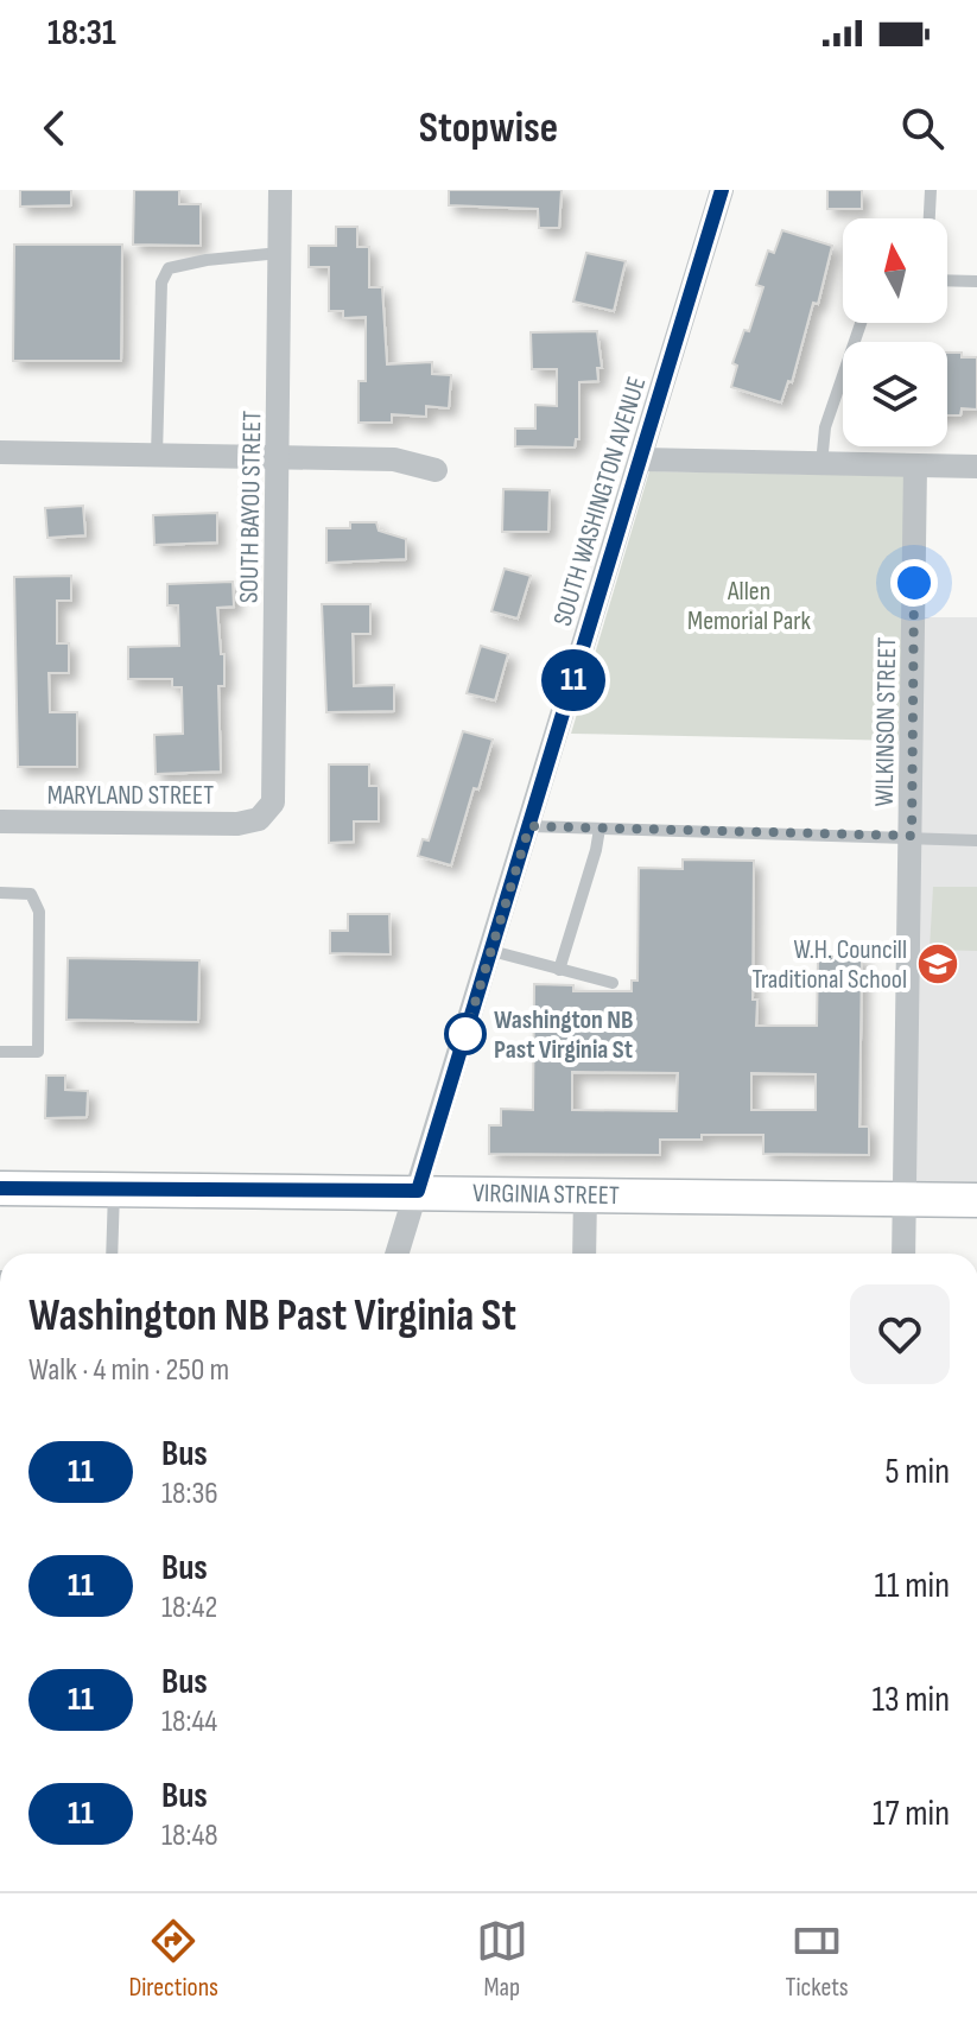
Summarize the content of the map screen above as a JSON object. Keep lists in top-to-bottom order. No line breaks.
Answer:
{"streets":{"street":["SOUTH WASHINGTON AVENUE","SOUTH BAYOU STREET","WILKINSON STREET","MARYLAND STREET","VIRGINIA STREET"]},"crossings":[["SOUTH WASHINGTON AVENUE","VIRGINIA STREET"],["SOUTH BAYOU STREET","MARYLAND STREET"],["WILKINSON STREET","VIRGINIA STREET"]],"parks":["Allen Memorial Park"],"places":{"school or university":["W.H. Councill Traditional School"],"other":["Washington NB Past Virginia St"]},"lines":["bus line 11"],"north":"top","page":{"status":"18:31","header":"Stopwise","on_map":"11","heading":["Washington NB Past Virginia St","Walk · 4 min · 250 m"],"list":[{"mark":"11","name":"Bus","note":"18:36","value":"5 min"},{"mark":"11","name":"Bus","note":"18:42","value":"11 min"},{"mark":"11","name":"Bus","note":"18:44","value":"13 min"},{"mark":"11","name":"Bus","note":"18:48","value":"17 min"}],"tabs":["Directions","Map","Tickets"]}}
